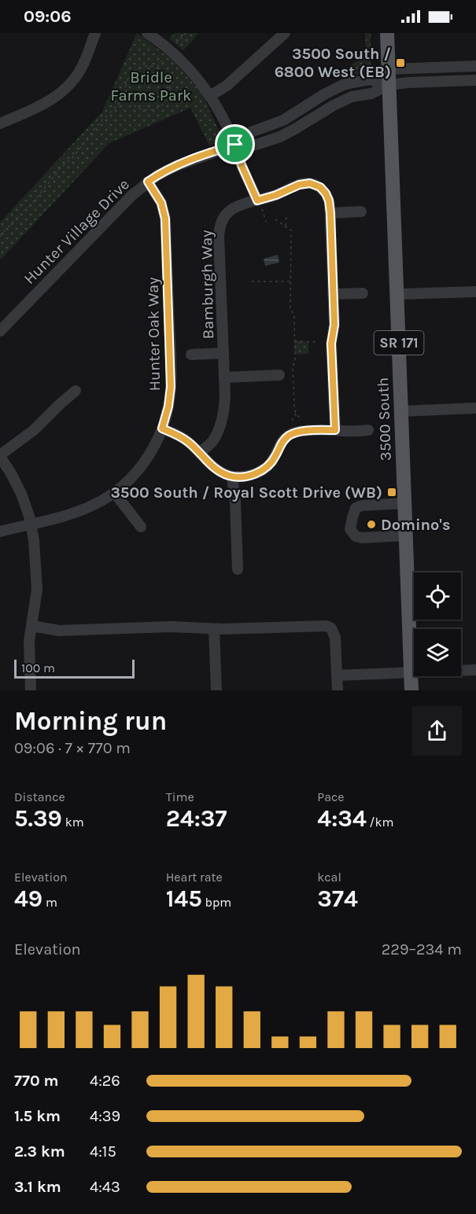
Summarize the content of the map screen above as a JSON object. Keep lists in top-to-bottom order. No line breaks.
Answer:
{"streets":{"main road":["SR 171","3500 South"],"street":["Hunter Village Drive","Bamburgh Way","Hunter Oak Way"]},"crossings":[["Hunter Village Drive","Hunter Oak Way"],["Hunter Village Drive","3500 South"]],"parks":["Bridle Farms Park"],"places":{"transit":["3500 South / 6800 West (EB)","3500 South / Royal Scott Drive (WB)"],"other":["Domino's"]},"scale_bar":"100 m","page":{"status":"09:06","scale":"100 m","heading":["Morning run","09:06 · 7 × 770 m"],"stats":[["Distance","5.39 km"],["Time","24:37"],["Pace","4:34 /km"],["Elevation","49 m"],["Heart rate","145 bpm"],["kcal","374"]],"chart":["Elevation","229–234 m"],"list":[{"name":"770 m","note":"4:26"},{"name":"1.5 km","note":"4:39"},{"name":"2.3 km","note":"4:15"},{"name":"3.1 km","note":"4:43"}]}}
